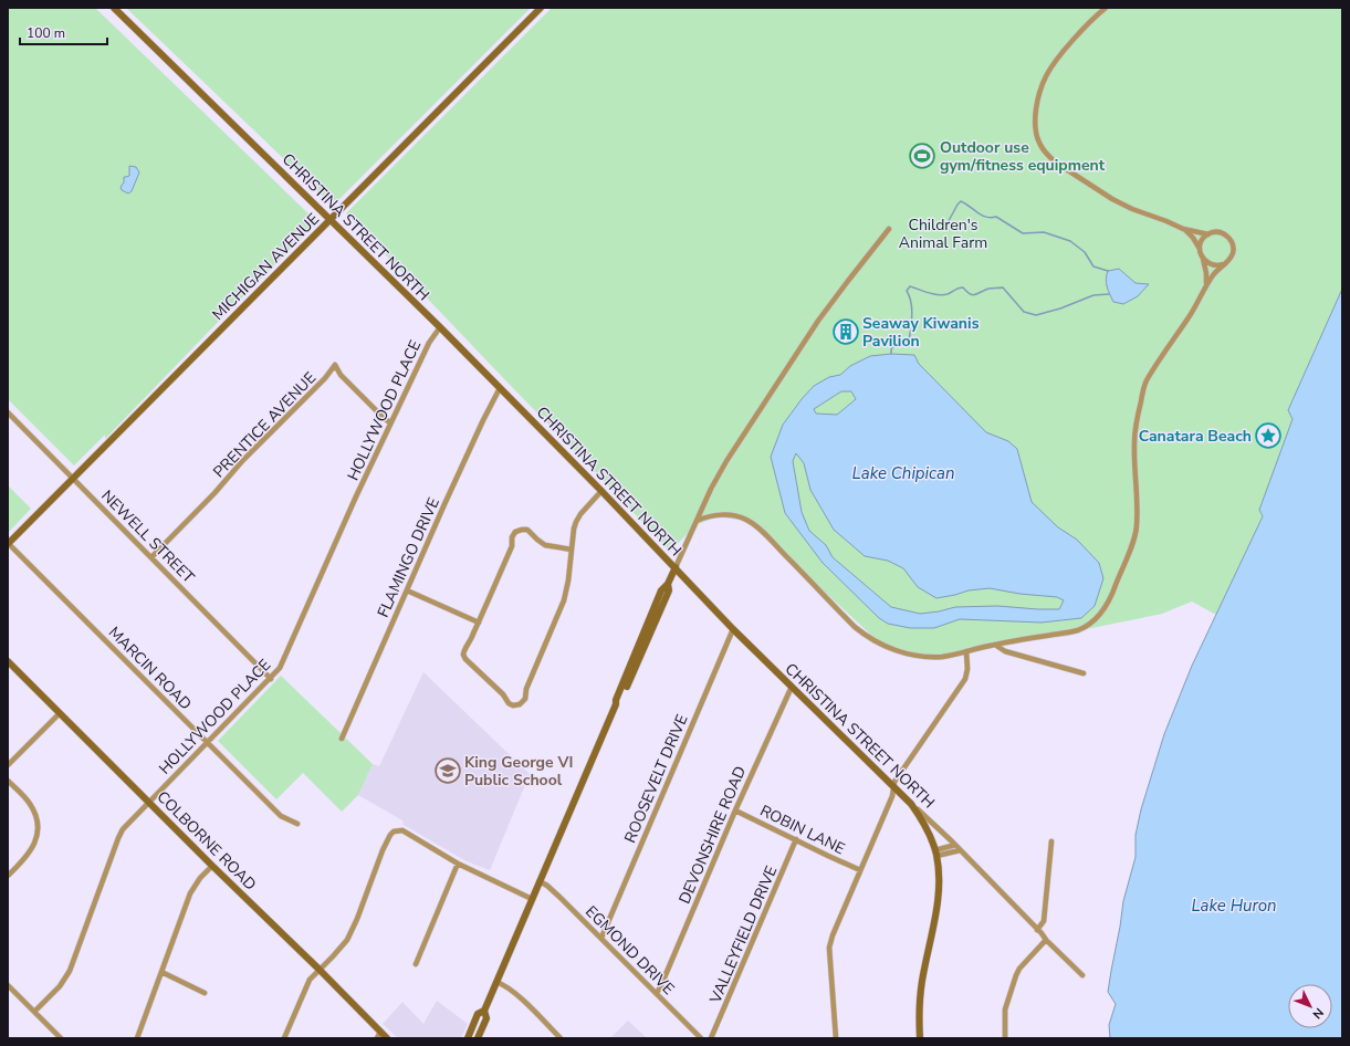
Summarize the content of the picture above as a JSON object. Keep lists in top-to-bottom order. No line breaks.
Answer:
{"streets":{"main road":["CHRISTINA STREET NORTH","MICHIGAN AVENUE","COLBORNE ROAD"],"street":["HOLLYWOOD PLACE","PRENTICE AVENUE","NEWELL STREET","FLAMINGO DRIVE","MARCIN ROAD","ROOSEVELT DRIVE","ROBIN LANE","DEVONSHIRE ROAD","VALLEYFIELD DRIVE","EGMOND DRIVE"]},"crossings":[["CHRISTINA STREET NORTH","MICHIGAN AVENUE"],["CHRISTINA STREET NORTH","HOLLYWOOD PLACE"],["CHRISTINA STREET NORTH","FLAMINGO DRIVE"],["CHRISTINA STREET NORTH","ROOSEVELT DRIVE"],["CHRISTINA STREET NORTH","DEVONSHIRE ROAD"],["MICHIGAN AVENUE","NEWELL STREET"],["MICHIGAN AVENUE","MARCIN ROAD"],["HOLLYWOOD PLACE","PRENTICE AVENUE"],["HOLLYWOOD PLACE","NEWELL STREET"],["HOLLYWOOD PLACE","MARCIN ROAD"],["HOLLYWOOD PLACE","COLBORNE ROAD"],["PRENTICE AVENUE","NEWELL STREET"],["ROOSEVELT DRIVE","EGMOND DRIVE"],["ROBIN LANE","DEVONSHIRE ROAD"],["ROBIN LANE","VALLEYFIELD DRIVE"],["DEVONSHIRE ROAD","EGMOND DRIVE"]],"water":["Lake Chipican","Lake Huron"],"parks":["Children's Animal Farm"],"places":{"sports":["Outdoor use gym/fitness equipment"],"building":["Seaway Kiwanis Pavilion"],"place":["Canatara Beach"],"school or university":["King George VI Public School"]},"scale_bar":"100 m","north":"bottom right"}
